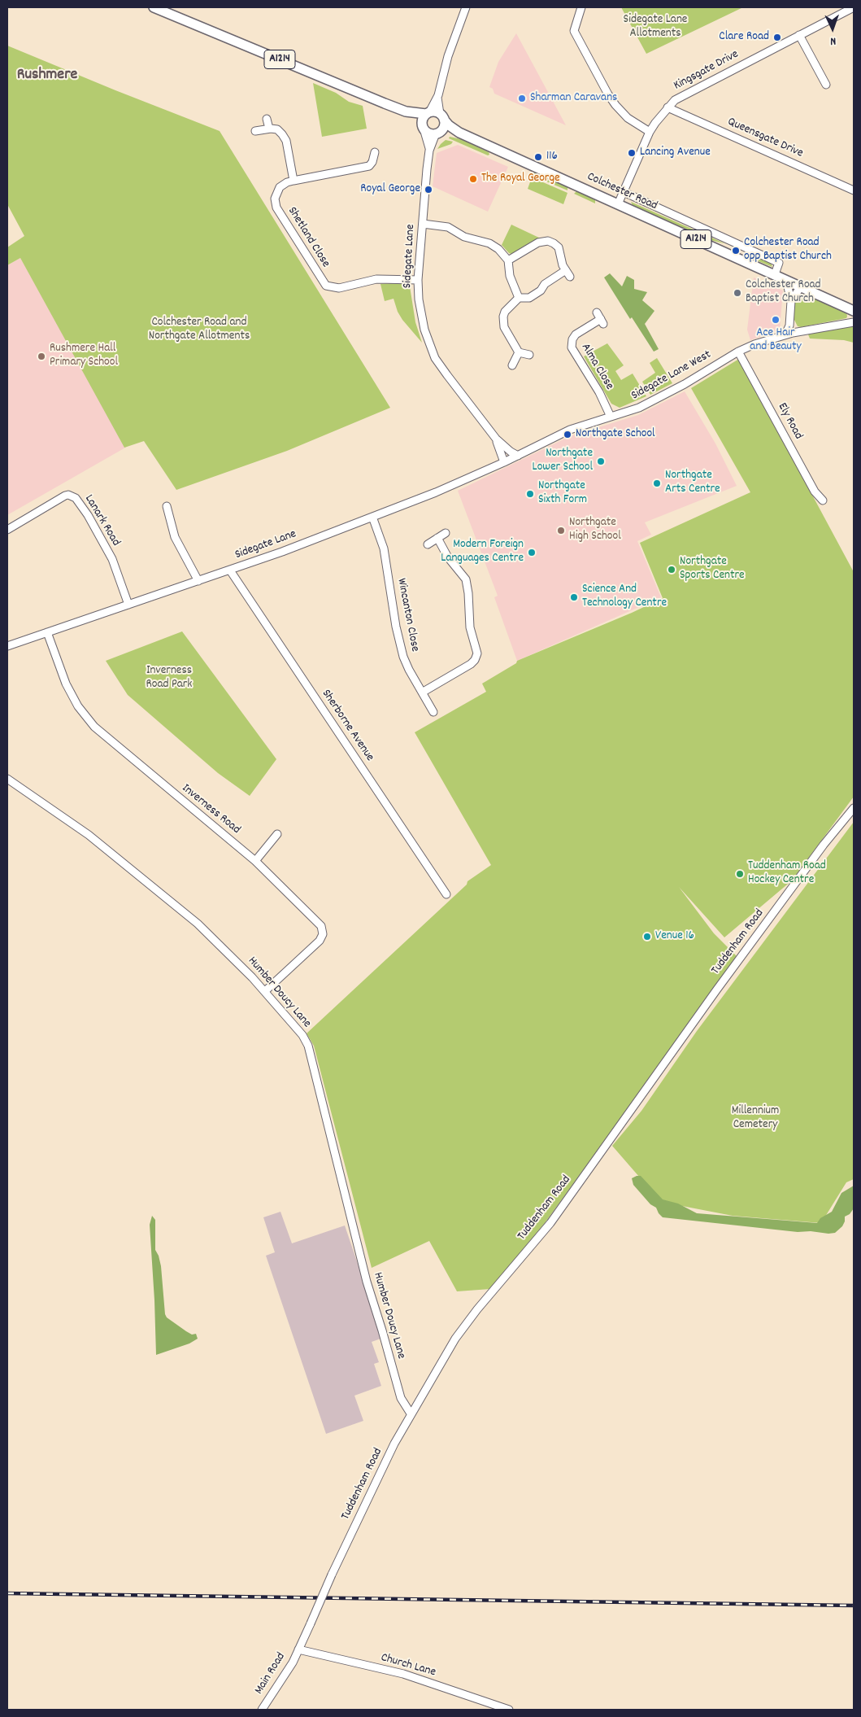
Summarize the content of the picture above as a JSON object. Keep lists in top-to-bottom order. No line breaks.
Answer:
{"streets":{"main road":["A1214","Colchester Road"],"street":["Kingsgate Drive","Queensgate Drive","Shetland Close","Sidegate Lane","Alma Close","Sidegate Lane West","Ely Road","Lanark Road","Wincanton Close","Sherborne Avenue","Inverness Road","Tuddenham Road","Humber Doucy Lane","Church Lane","Main Road"]},"crossings":[["A1214","Colchester Road"],["A1214","Sidegate Lane"],["Kingsgate Drive","Queensgate Drive"],["Kingsgate Drive","Colchester Road"],["Colchester Road","Sidegate Lane"],["Colchester Road","Sidegate Lane West"],["Shetland Close","Sidegate Lane"],["Sidegate Lane","Sidegate Lane West"],["Sidegate Lane","Lanark Road"],["Sidegate Lane","Wincanton Close"],["Sidegate Lane","Sherborne Avenue"],["Sidegate Lane","Inverness Road"],["Alma Close","Sidegate Lane West"],["Sidegate Lane West","Ely Road"],["Inverness Road","Humber Doucy Lane"],["Tuddenham Road","Humber Doucy Lane"],["Tuddenham Road","Church Lane"],["Tuddenham Road","Main Road"],["Church Lane","Main Road"]],"districts":["Rushmere"],"parks":["Sidegate Lane Allotments","Colchester Road and Northgate Allotments","Inverness Road Park","Millennium Cemetery"],"places":["Clare Road","Sharman Caravans","Lancing Avenue","116","The Royal George","Royal George","Colchester Road opp Baptist Church","Colchester Road Baptist Church","Ace Hair and Beauty","Rushmere Hall Primary School","Northgate School","Northgate Lower School","Northgate Arts Centre","Northgate Sixth Form","Northgate High School","Modern Foreign Languages Centre","Northgate Sports Centre","Science And Technology Centre","Tuddenham Road Hockey Centre","Venue 16"],"north":"bottom"}
